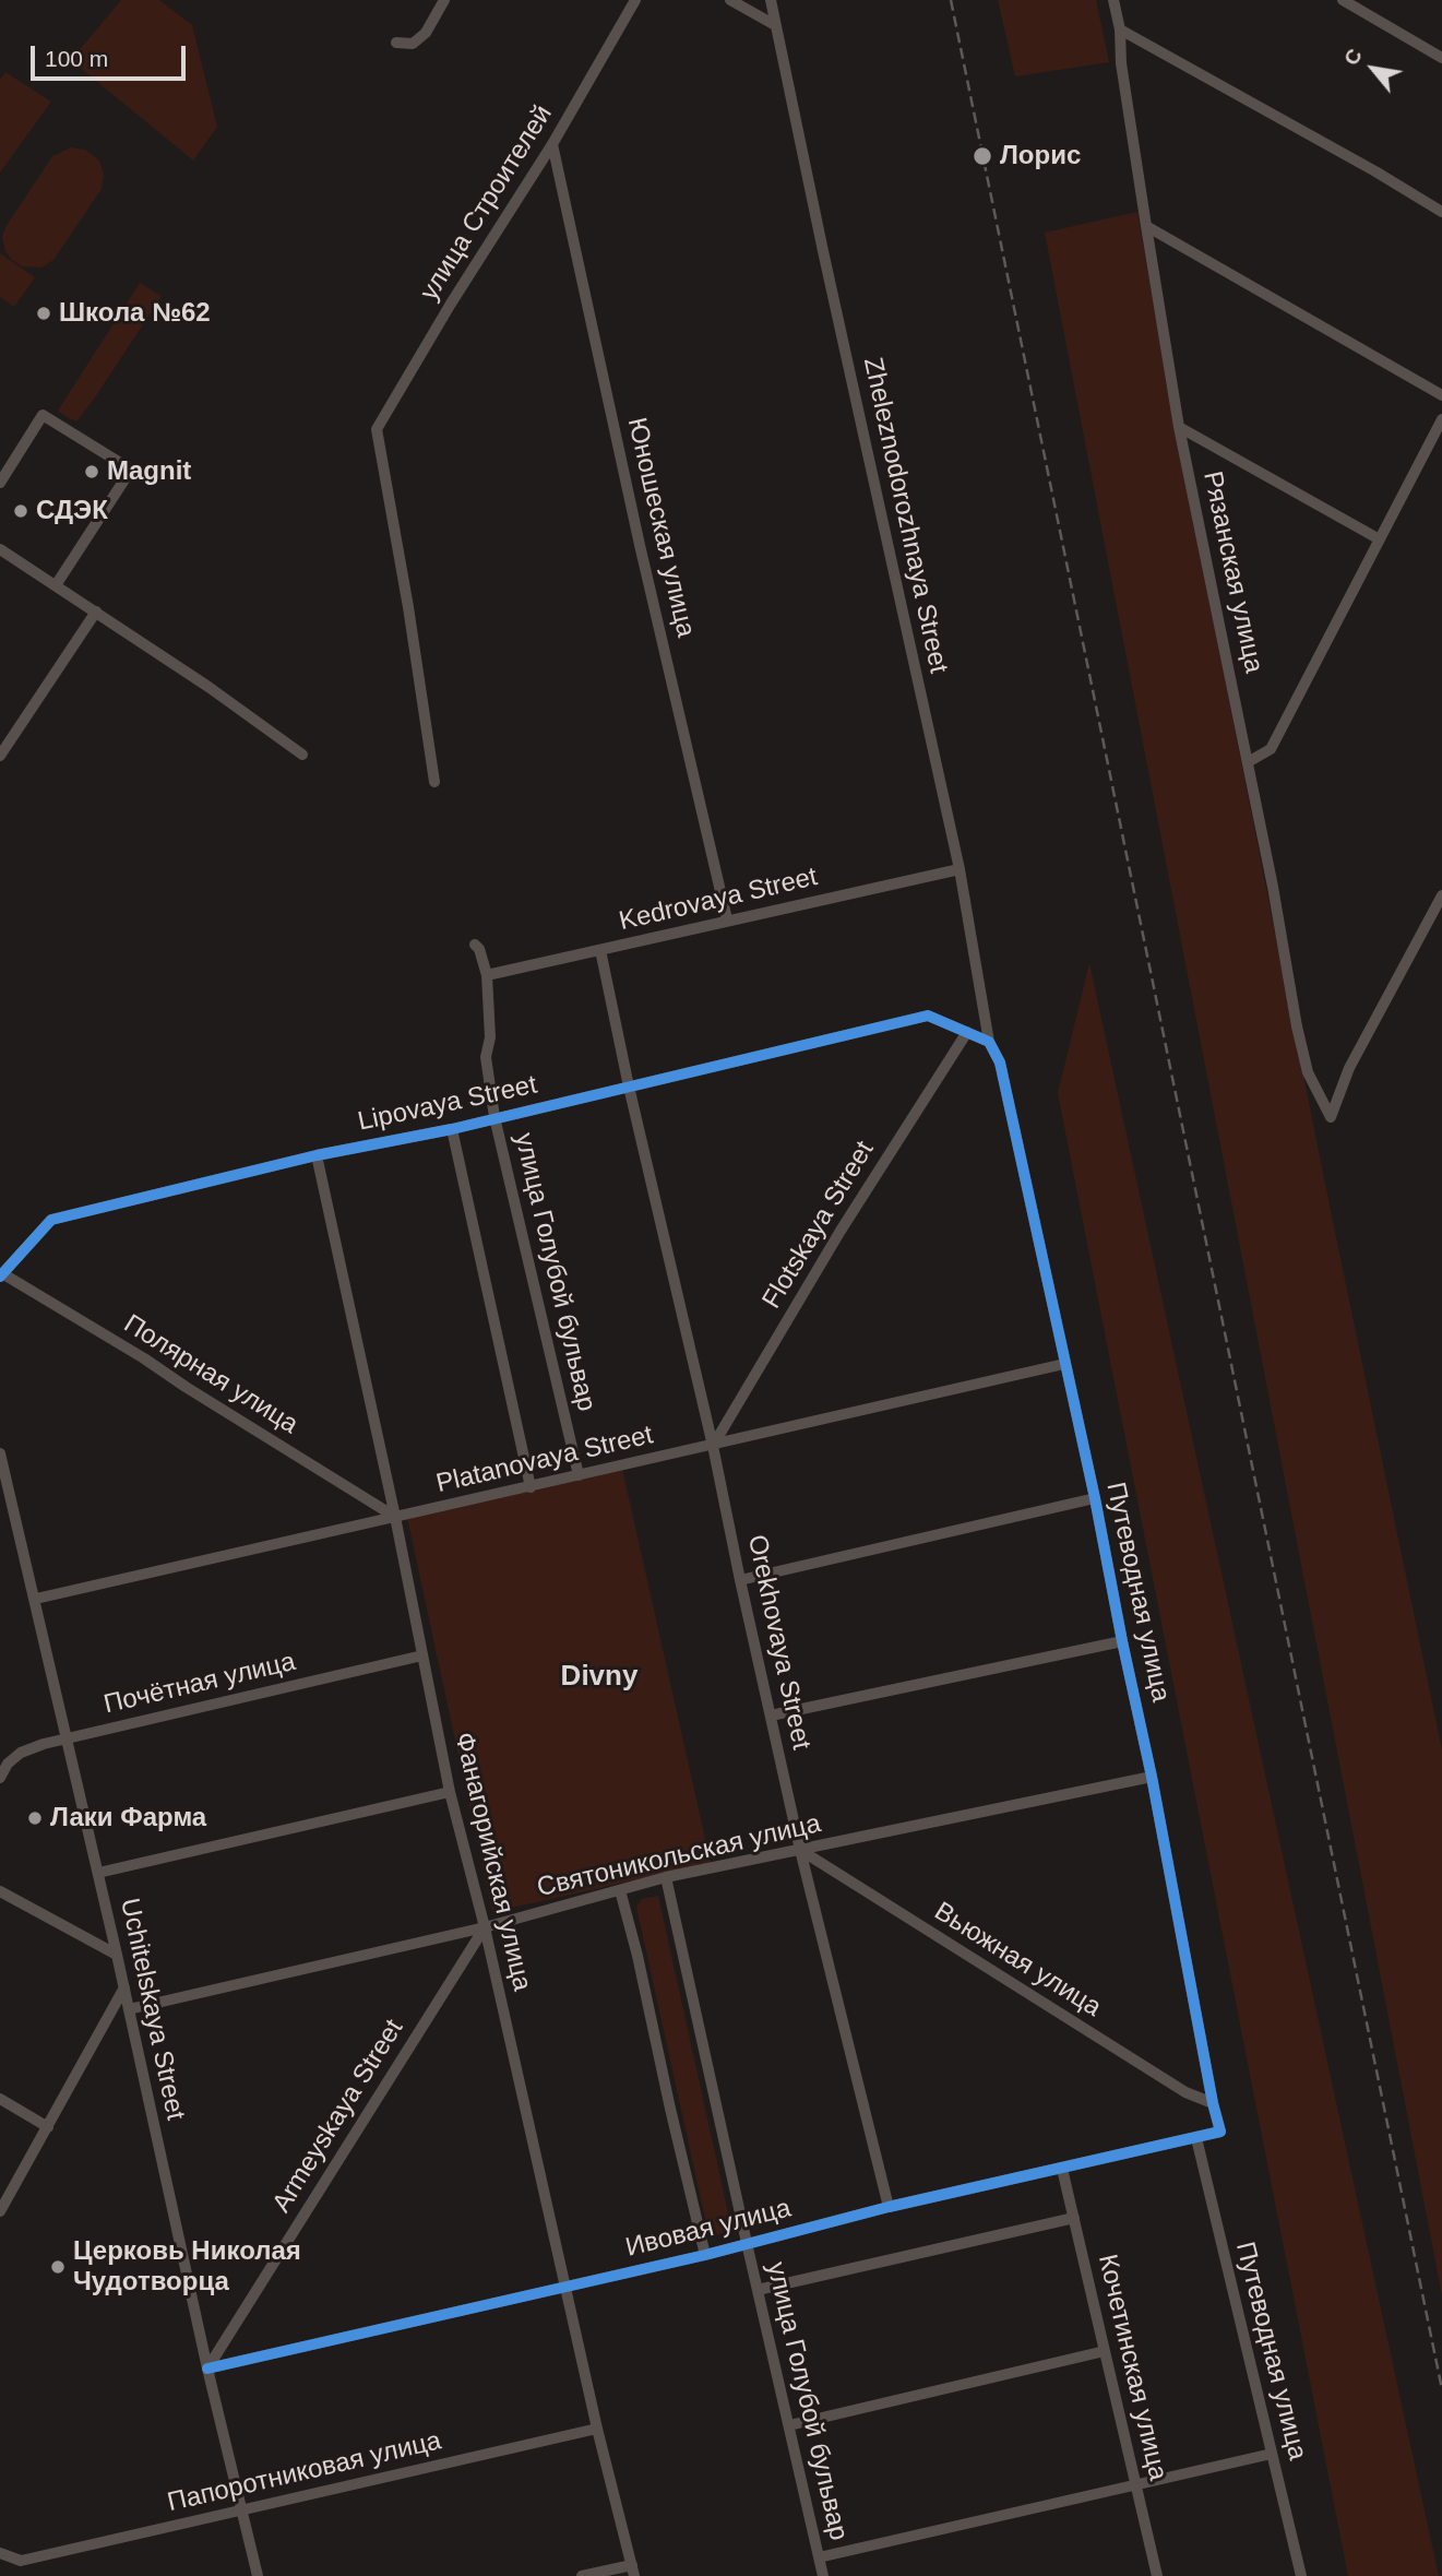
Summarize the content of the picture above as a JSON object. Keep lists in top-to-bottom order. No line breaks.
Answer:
{"streets":{"street":["улица Строителей","Zheleznodorozhnaya Street","Юношеская улица","Рязанская улица","Kedrovaya Street","Lipovaya Street","Flotskaya Street","улица Голубой бульвар","Полярная улица","Platanovaya Street","Путеводная улица","Orekhovaya Street","Почётная улица","Святоникольская улица","Фанагорийская улица","Вьюжная улица","Uchitelskaya Street","Armeyskaya Street","Ивовая улица","Кочетинская улица","Папоротниковая улица"]},"crossings":[["улица Строителей","Юношеская улица"],["Zheleznodorozhnaya Street","Kedrovaya Street"],["Zheleznodorozhnaya Street","Путеводная улица"],["Юношеская улица","Kedrovaya Street"],["Kedrovaya Street","улица Голубой бульвар"],["Kedrovaya Street","Orekhovaya Street"],["Lipovaya Street","Flotskaya Street"],["Lipovaya Street","улица Голубой бульвар"],["Lipovaya Street","Полярная улица"],["Lipovaya Street","Orekhovaya Street"],["Lipovaya Street","Фанагорийская улица"],["Flotskaya Street","Platanovaya Street"],["Flotskaya Street","Orekhovaya Street"],["улица Голубой бульвар","Platanovaya Street"],["улица Голубой бульвар","Святоникольская улица"],["улица Голубой бульвар","Ивовая улица"],["Полярная улица","Platanovaya Street"],["Полярная улица","Фанагорийская улица"],["Platanovaya Street","Путеводная улица"],["Platanovaya Street","Orekhovaya Street"],["Platanovaya Street","Фанагорийская улица"],["Platanovaya Street","Uchitelskaya Street"],["Путеводная улица","Святоникольская улица"],["Путеводная улица","Вьюжная улица"],["Путеводная улица","Ивовая улица"],["Orekhovaya Street","Святоникольская улица"],["Orekhovaya Street","Вьюжная улица"],["Orekhovaya Street","Ивовая улица"],["Почётная улица","Фанагорийская улица"],["Почётная улица","Uchitelskaya Street"],["Святоникольская улица","Фанагорийская улица"],["Святоникольская улица","Вьюжная улица"],["Святоникольская улица","Uchitelskaya Street"],["Святоникольская улица","Armeyskaya Street"],["Фанагорийская улица","Armeyskaya Street"],["Фанагорийская улица","Ивовая улица"],["Фанагорийская улица","Папоротниковая улица"],["Uchitelskaya Street","Armeyskaya Street"],["Uchitelskaya Street","Ивовая улица"],["Uchitelskaya Street","Папоротниковая улица"],["Armeyskaya Street","Ивовая улица"],["Ивовая улица","Кочетинская улица"]],"districts":["Divny"],"places":["Лорис","Школа №62","Magnit","СДЭК","Лаки Фарма","Церковь Николая Чудотворца"],"scale_bar":"100 m","north":"top left"}
